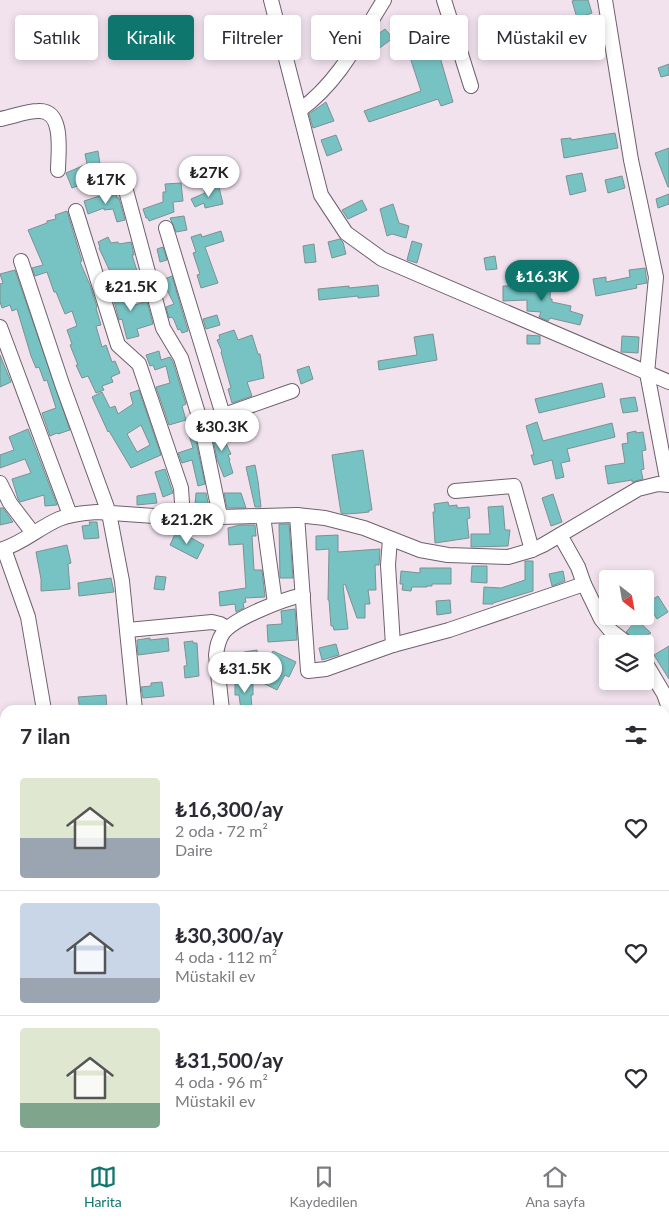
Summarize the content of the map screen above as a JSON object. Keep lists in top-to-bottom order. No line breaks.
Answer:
{"north":"bottom right","page":{"chip":["Satılık","Kiralık","Filtreler","Yeni","Daire","Müstakil ev"],"price":["₺27K","₺17K","₺16.3K","₺21.5K","₺30.3K","₺21.2K","₺31.5K"],"heading":"7 ilan","list":[{"name":"₺16,300/ay","note":"2 oda · 72 m² · Daire"},{"name":"₺30,300/ay","note":"4 oda · 112 m² · Müstakil ev"},{"name":"₺31,500/ay","note":"4 oda · 96 m² · Müstakil ev"}],"tabs":["Harita","Kaydedilen","Ana sayfa"]}}
